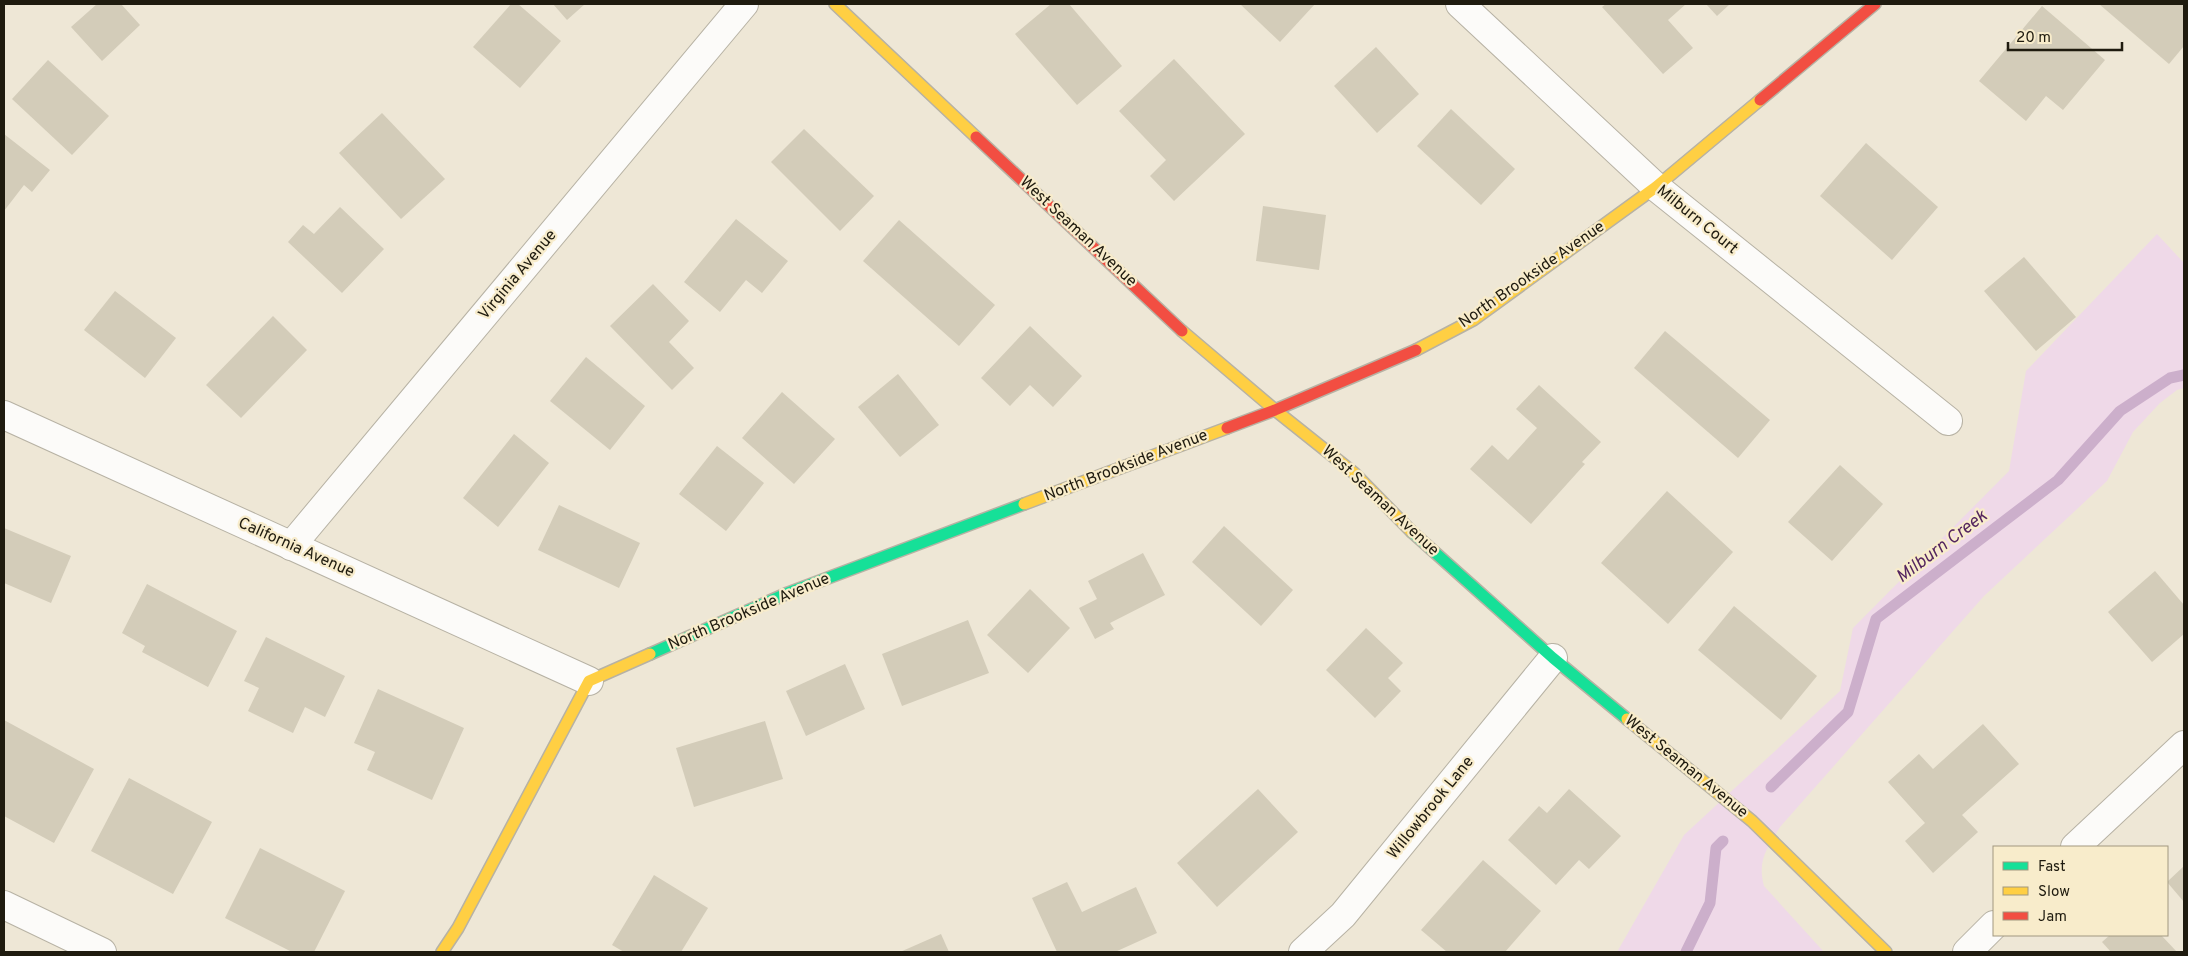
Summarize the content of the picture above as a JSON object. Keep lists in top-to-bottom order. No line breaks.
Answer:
{"streets":{"main road":["West Seaman Avenue","North Brookside Avenue"],"street":["Milburn Court","Virginia Avenue","California Avenue","Willowbrook Lane"]},"crossings":[["Milburn Court","North Brookside Avenue"],["West Seaman Avenue","North Brookside Avenue"],["West Seaman Avenue","Willowbrook Lane"],["Virginia Avenue","California Avenue"],["North Brookside Avenue","California Avenue"]],"water":["Milburn Creek"],"legend":["Fast","Slow","Jam"],"scale_bar":"20 m"}
